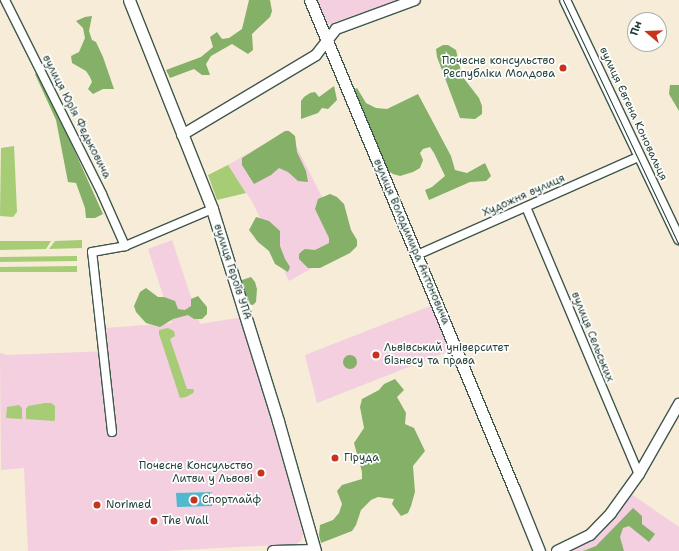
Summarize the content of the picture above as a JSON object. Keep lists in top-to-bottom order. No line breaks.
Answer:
{"streets":{"main road":["вулиця Володимира Антоновича","вулиця Героїв УПА"],"street":["вулиця Євгена Коновальця","вулиця Юрія Федьковича","Художня вулиця","вулиця Сельських"]},"crossings":[["вулиця Євгена Коновальця","Художня вулиця"],["Художня вулиця","вулиця Володимира Антоновича"],["Художня вулиця","вулиця Сельських"]],"places":["Почесне консульство Республіки Молдова","Львівський університет бізнесу та права","Гіруда","Почесне Консульство Литви у Львові","Спортлайф","Norimed","The Wall"],"north":"left"}
